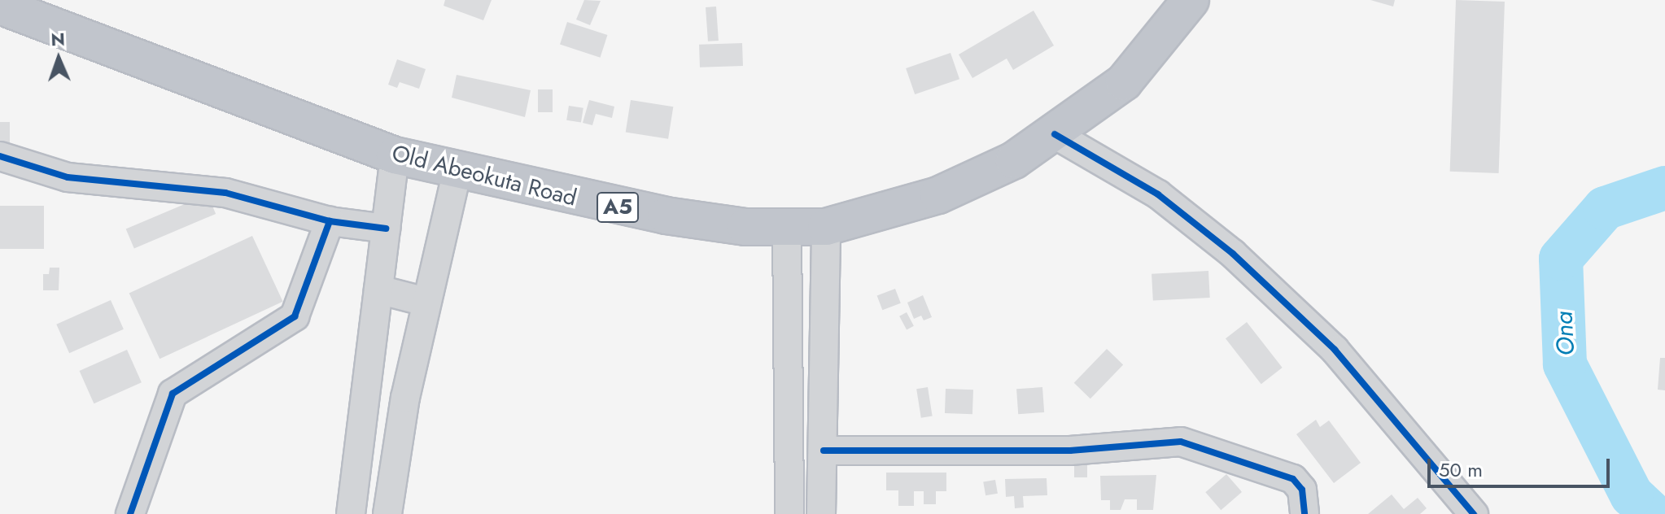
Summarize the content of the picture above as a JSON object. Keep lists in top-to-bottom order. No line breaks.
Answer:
{"streets":{"highway":["Old Abeokuta Road","A5"]},"water":["Ona"],"scale_bar":"50 m","north":"top"}
